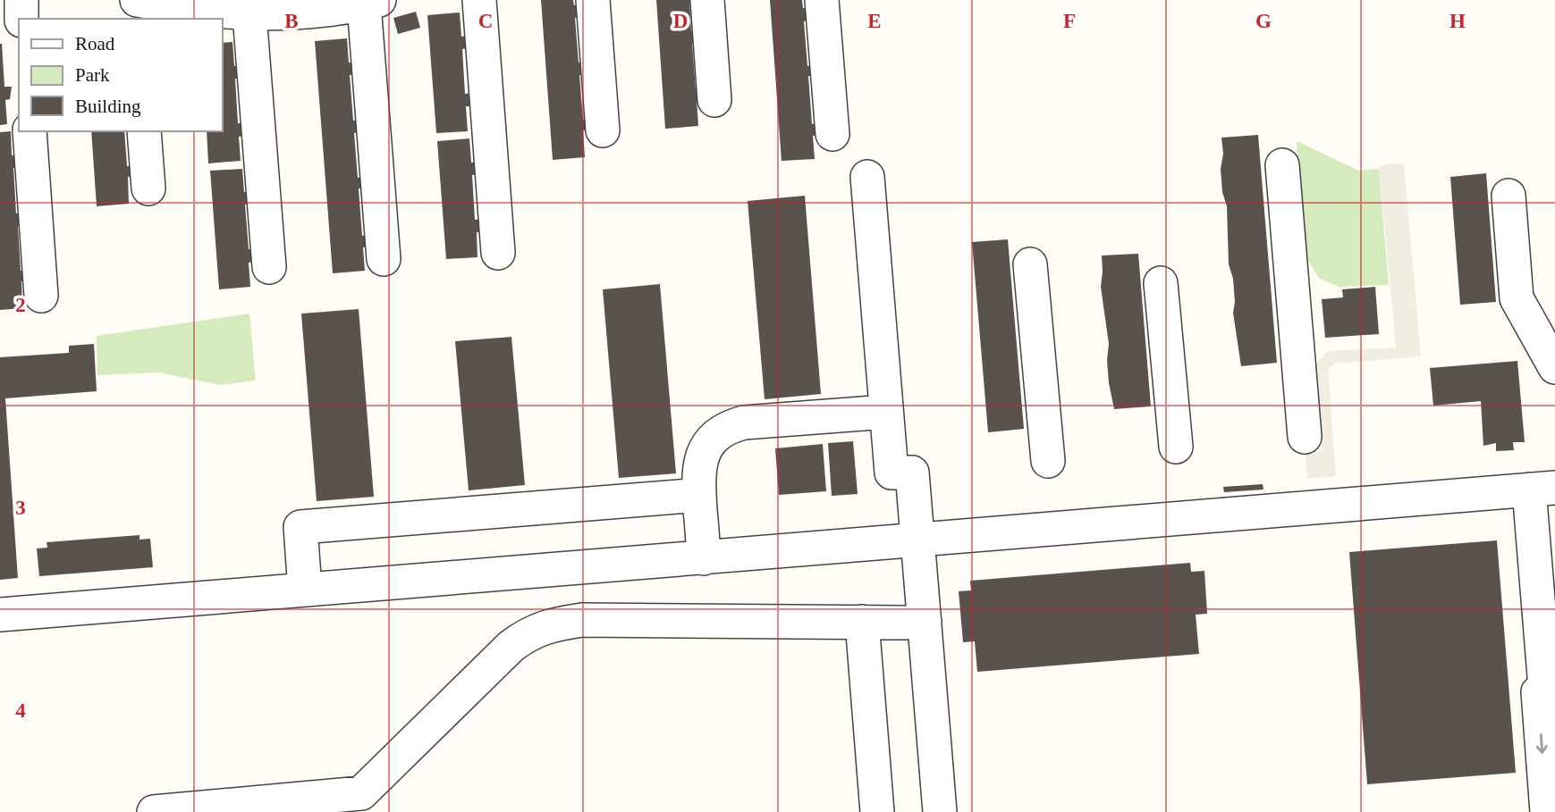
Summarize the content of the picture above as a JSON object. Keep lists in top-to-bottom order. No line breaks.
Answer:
{"legend":["Road","Park","Building"],"grid":{"columns":["B","C","D","E","F","G","H"],"rows":["2","3","4"]}}
